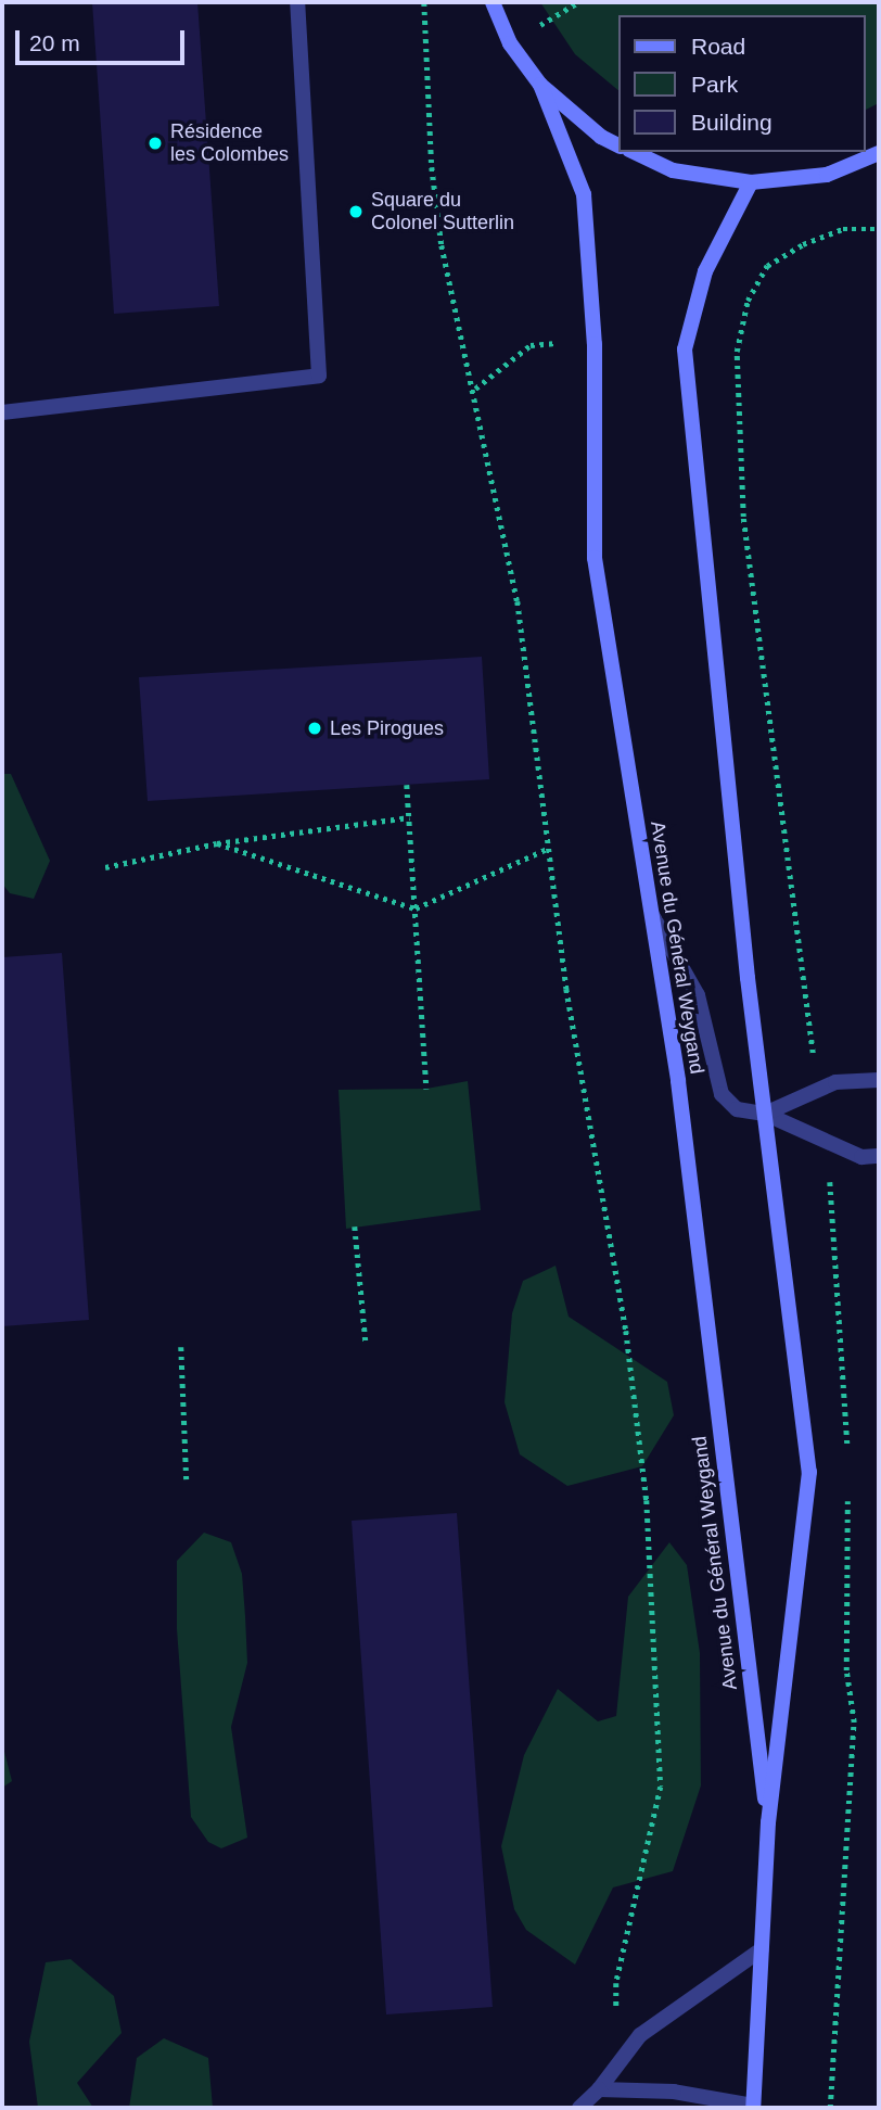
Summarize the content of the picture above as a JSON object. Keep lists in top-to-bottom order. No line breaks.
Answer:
{"streets":{"main road":["Avenue du Général Weygand"]},"places":["Résidence les Colombes","Square du Colonel Sutterlin","Les Pirogues"],"legend":["Road","Park","Building"],"scale_bar":"20 m"}
